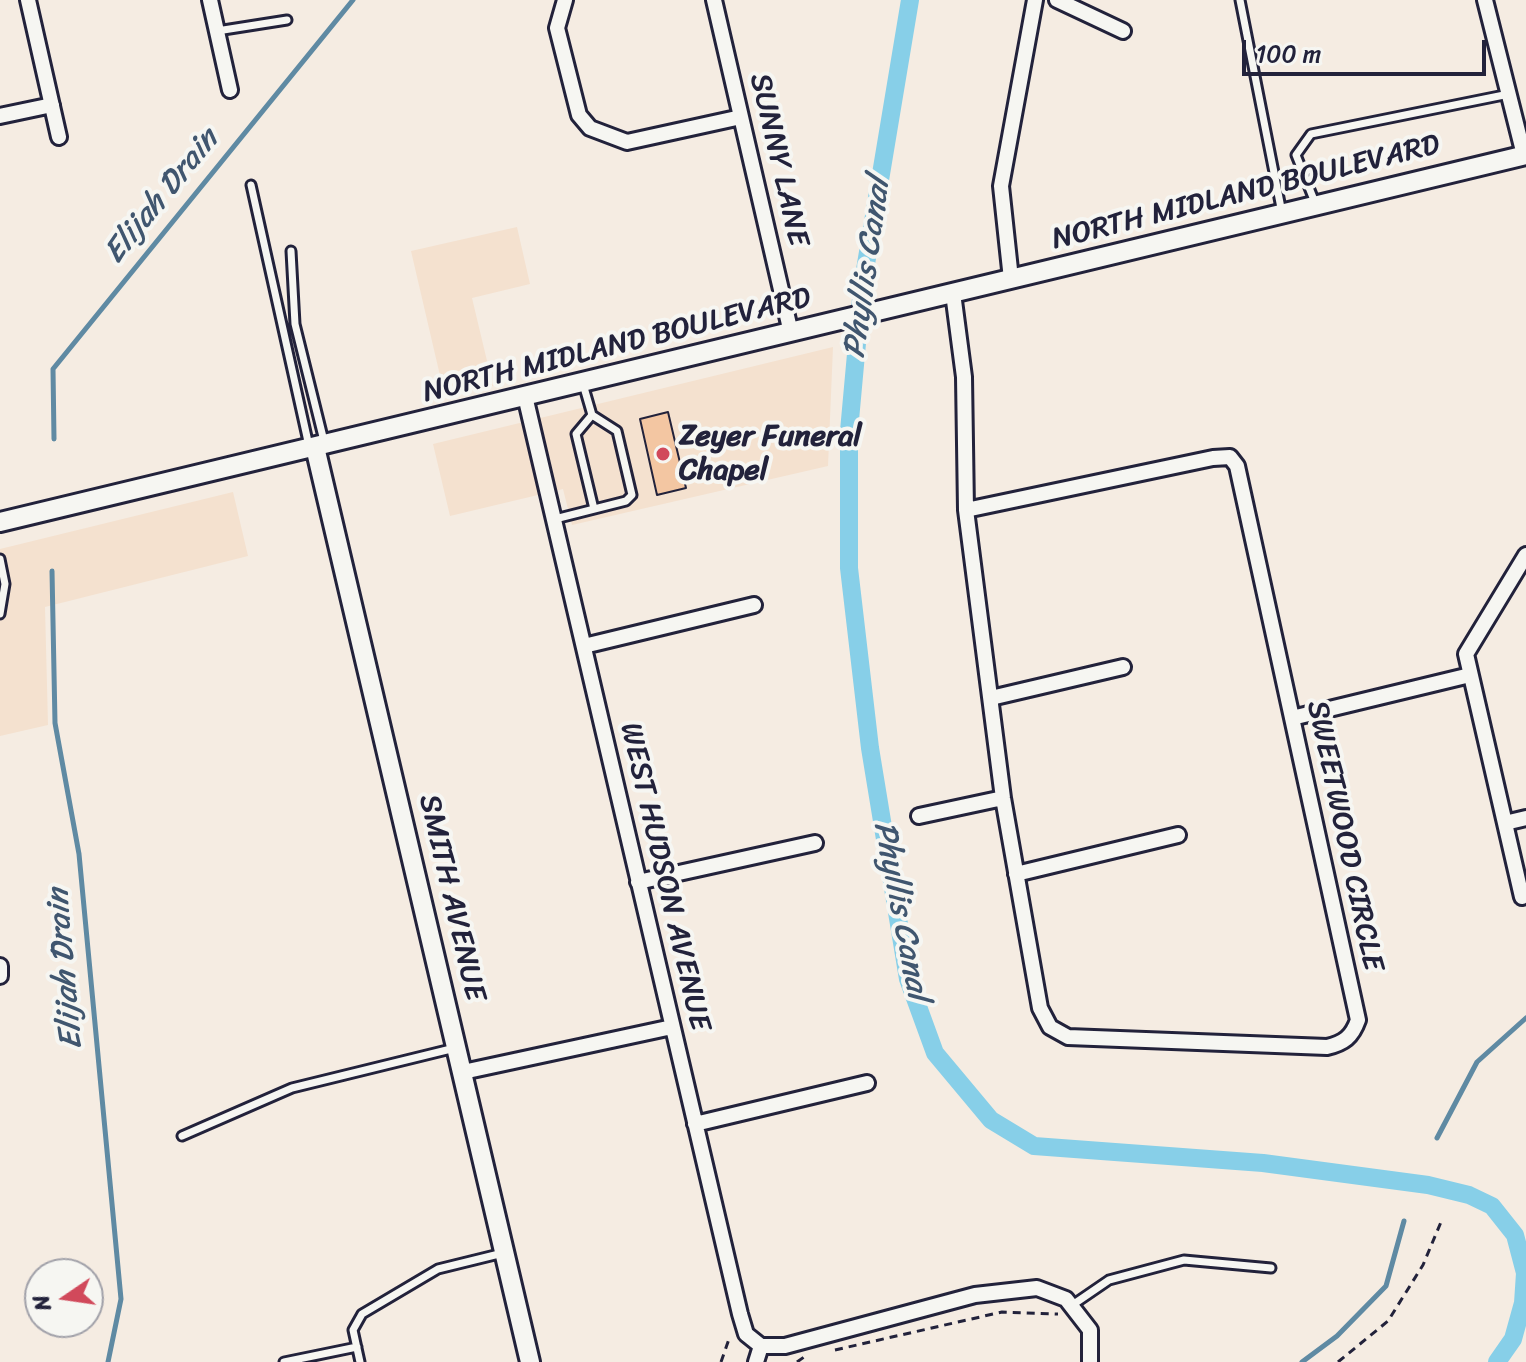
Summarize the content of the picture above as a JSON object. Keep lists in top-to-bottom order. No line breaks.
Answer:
{"streets":{"main road":["NORTH MIDLAND BOULEVARD","SMITH AVENUE"],"street":["SUNNY LANE","SWEETWOOD CIRCLE","WEST HUDSON AVENUE"]},"crossings":[["SUNNY LANE","NORTH MIDLAND BOULEVARD"],["NORTH MIDLAND BOULEVARD","SWEETWOOD CIRCLE"],["NORTH MIDLAND BOULEVARD","WEST HUDSON AVENUE"],["NORTH MIDLAND BOULEVARD","SMITH AVENUE"]],"water":["Elijah Drain","Phyllis Canal"],"places":["Zeyer Funeral Chapel"],"scale_bar":"100 m","north":"left"}
